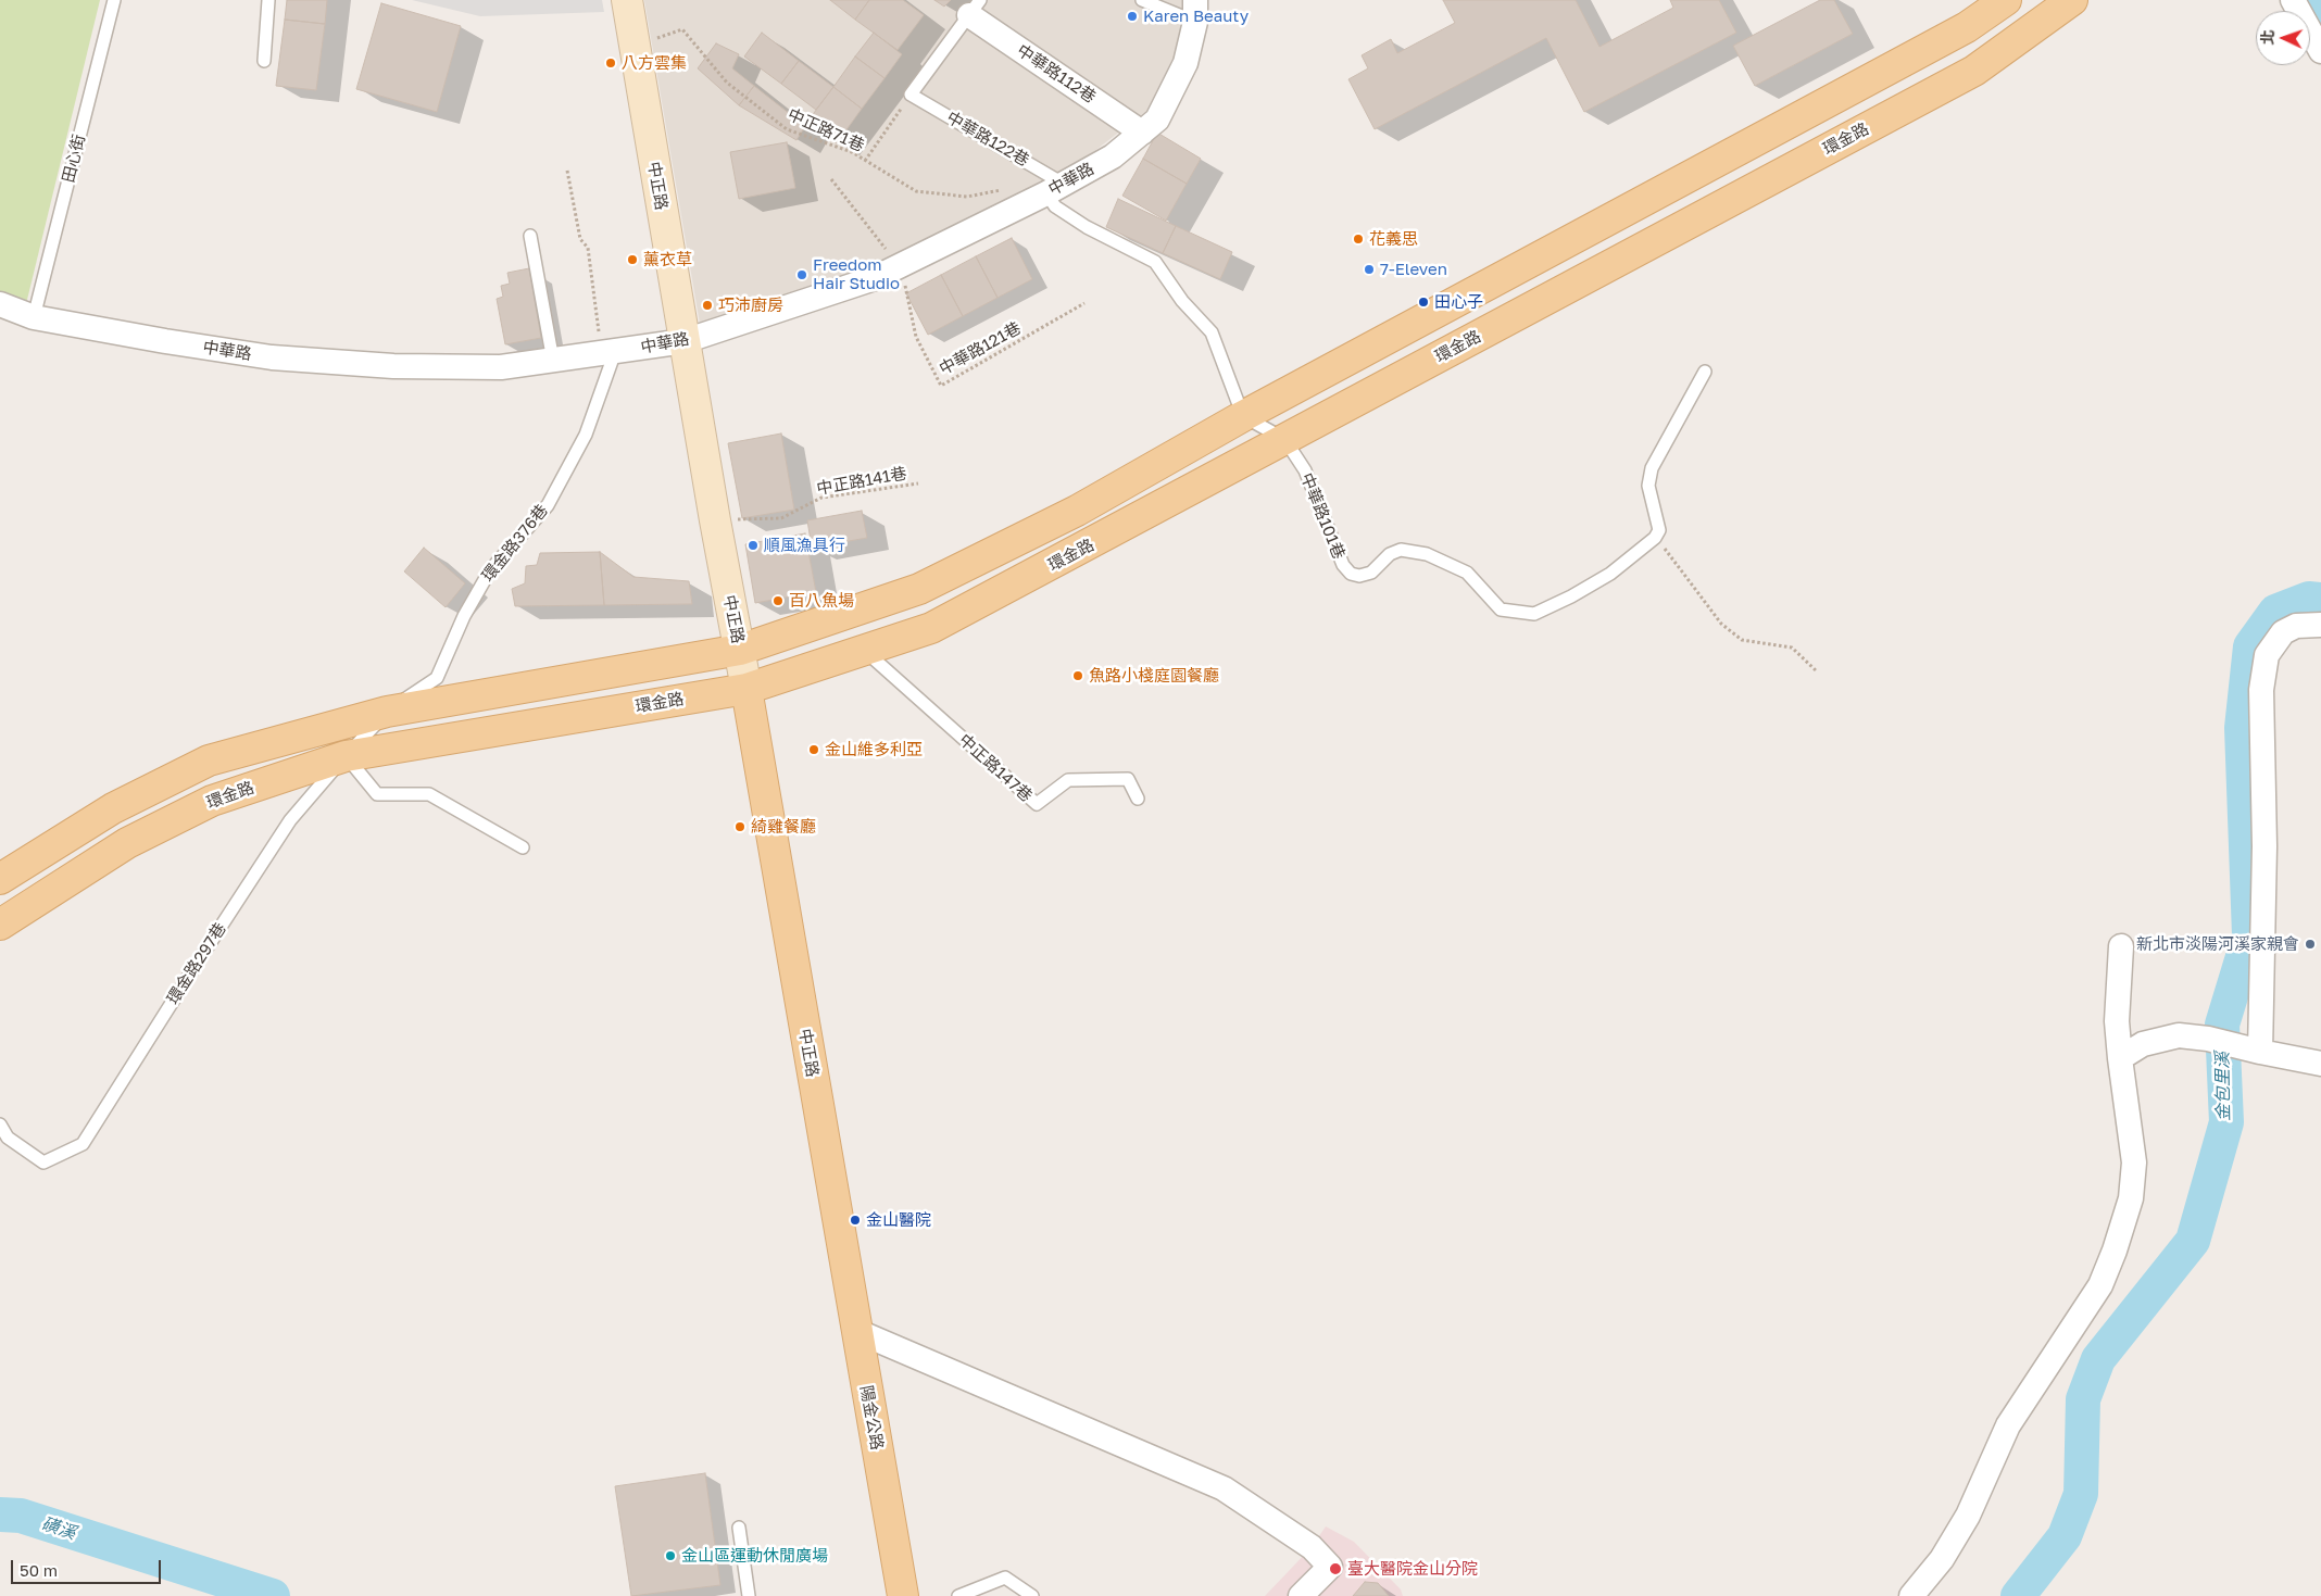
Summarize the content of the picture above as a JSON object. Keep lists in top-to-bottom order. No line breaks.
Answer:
{"streets":{"main road":["環金路","中正路","陽金公路"],"street":["中華路112巷","中華路"],"lane":["中華路122巷","田心街","中華路101巷","環金路376巷","中正路147巷","環金路297巷"],"path":["中正路71巷","中華路121巷","中正路141巷"]},"crossings":[["中華路112巷","中華路"],["中正路71巷","中華路122巷"],["中正路71巷","中正路"],["中華路122巷","中華路"],["環金路","中正路"],["環金路","中華路101巷"],["環金路","中正路147巷"],["環金路","環金路297巷"],["田心街","中華路"],["中華路","中正路"],["中華路","中華路121巷"],["中華路","環金路376巷"],["中正路","中正路141巷"],["中正路","陽金公路"],["環金路376巷","環金路297巷"]],"water":["金包里溪","磺溪"],"places":["Karen Beauty","八方雲集","花義思","薰衣草","7-Eleven","Freedom Hair Studio","田心子","巧沛廚房","順風漁具行","百八魚場","魚路小棧庭園餐廳","金山維多利亞","綺雞餐廳","新北市淡陽河溪家親會","金山醫院","金山區運動休閒廣場","臺大醫院金山分院"],"scale_bar":"50 m","north":"left"}
